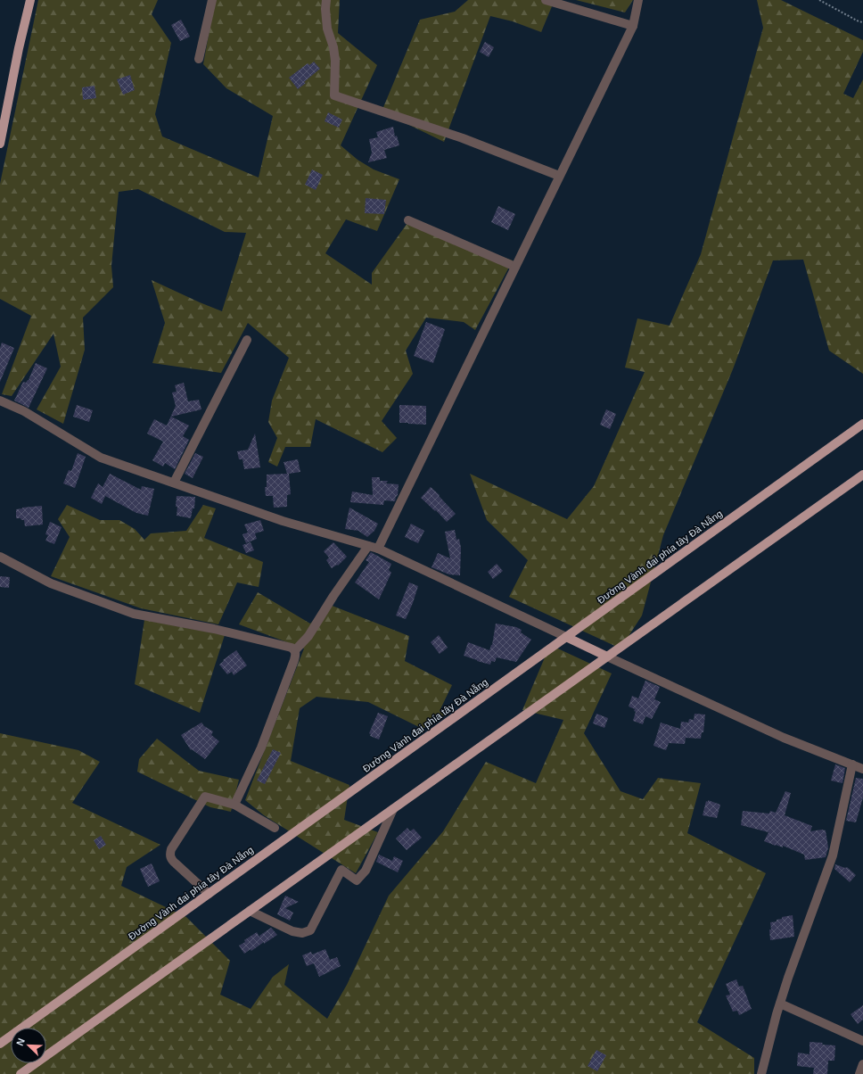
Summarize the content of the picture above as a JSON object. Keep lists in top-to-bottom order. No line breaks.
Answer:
{"streets":{"main road":["Đường Vành đai phía tây Đà Nẵng"]},"north":"top left"}
